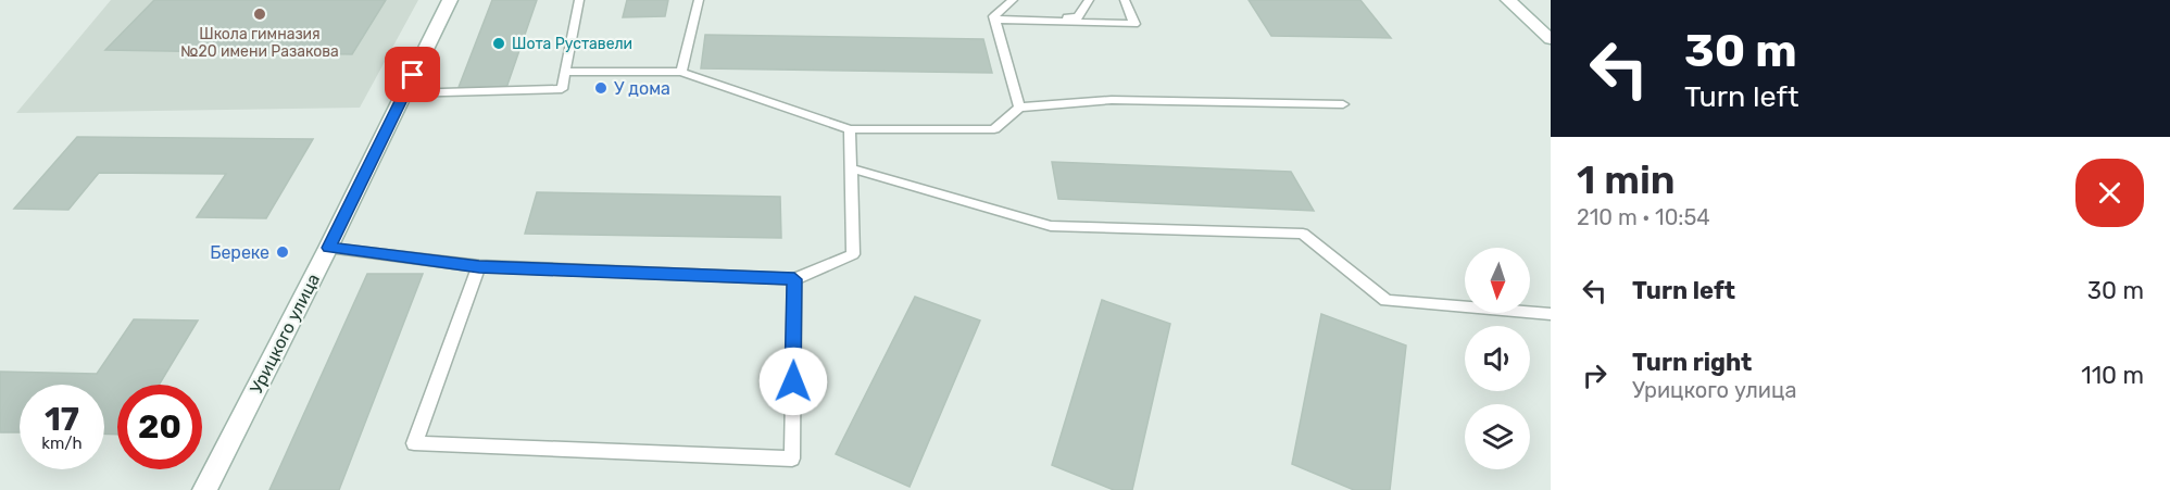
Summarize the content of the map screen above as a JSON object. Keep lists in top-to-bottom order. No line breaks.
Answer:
{"streets":{"street":["Урицкого улица"]},"places":["Школа гимназия №20 имени Разакова","Шота Руставели","У дома","Береке"],"north":"bottom","page":{"turn":["30 m","Turn left"],"heading":["1 min","210 m · 10:54"],"list":[{"name":"Turn left","value":"30 m"},{"name":"Turn right","note":"Урицкого улица","value":"110 m"}],"speed":"17 km/h","limit":"20"}}
